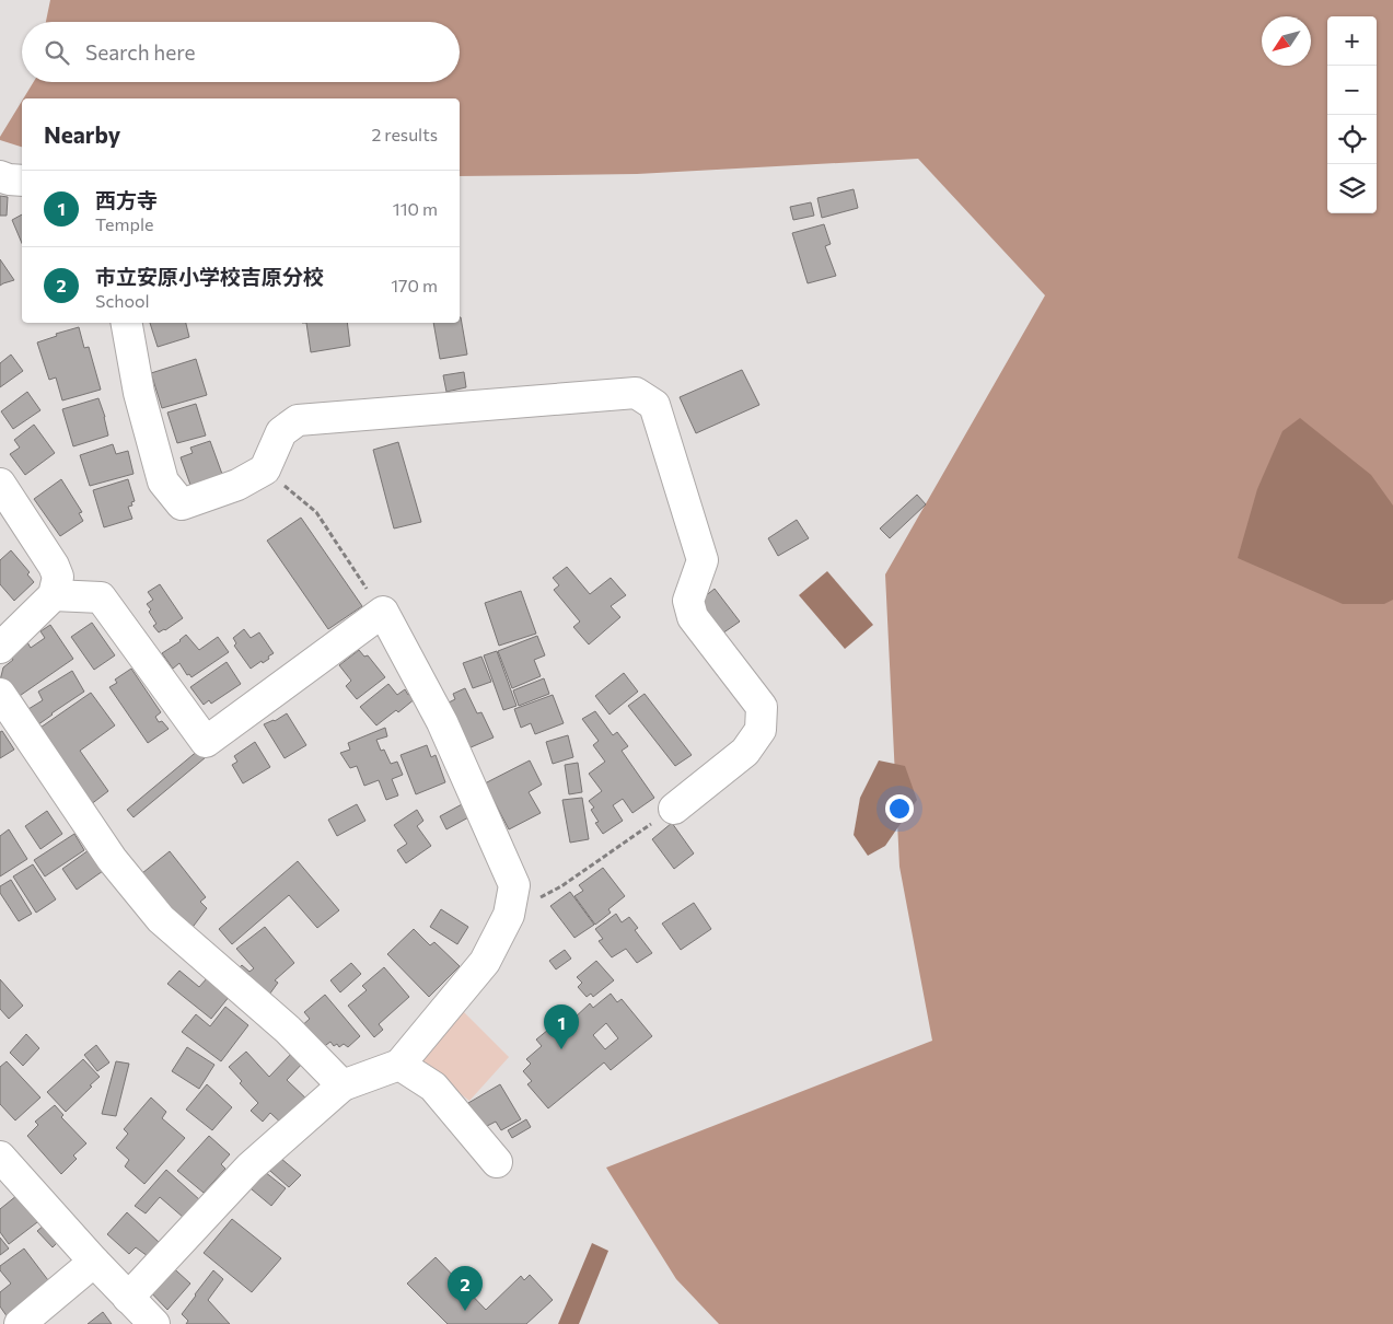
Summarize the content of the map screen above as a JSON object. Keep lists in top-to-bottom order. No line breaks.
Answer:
{"north":"bottom left","page":{"map_buttons":["+","−"],"search":"Search here","heading":["Nearby","2 results"],"list":[{"mark":"1","name":"西方寺","note":"Temple","value":"110 m"},{"mark":"2","name":"市立安原小学校吉原分校","note":"School","value":"170 m"}],"pins":["1","2"]}}
